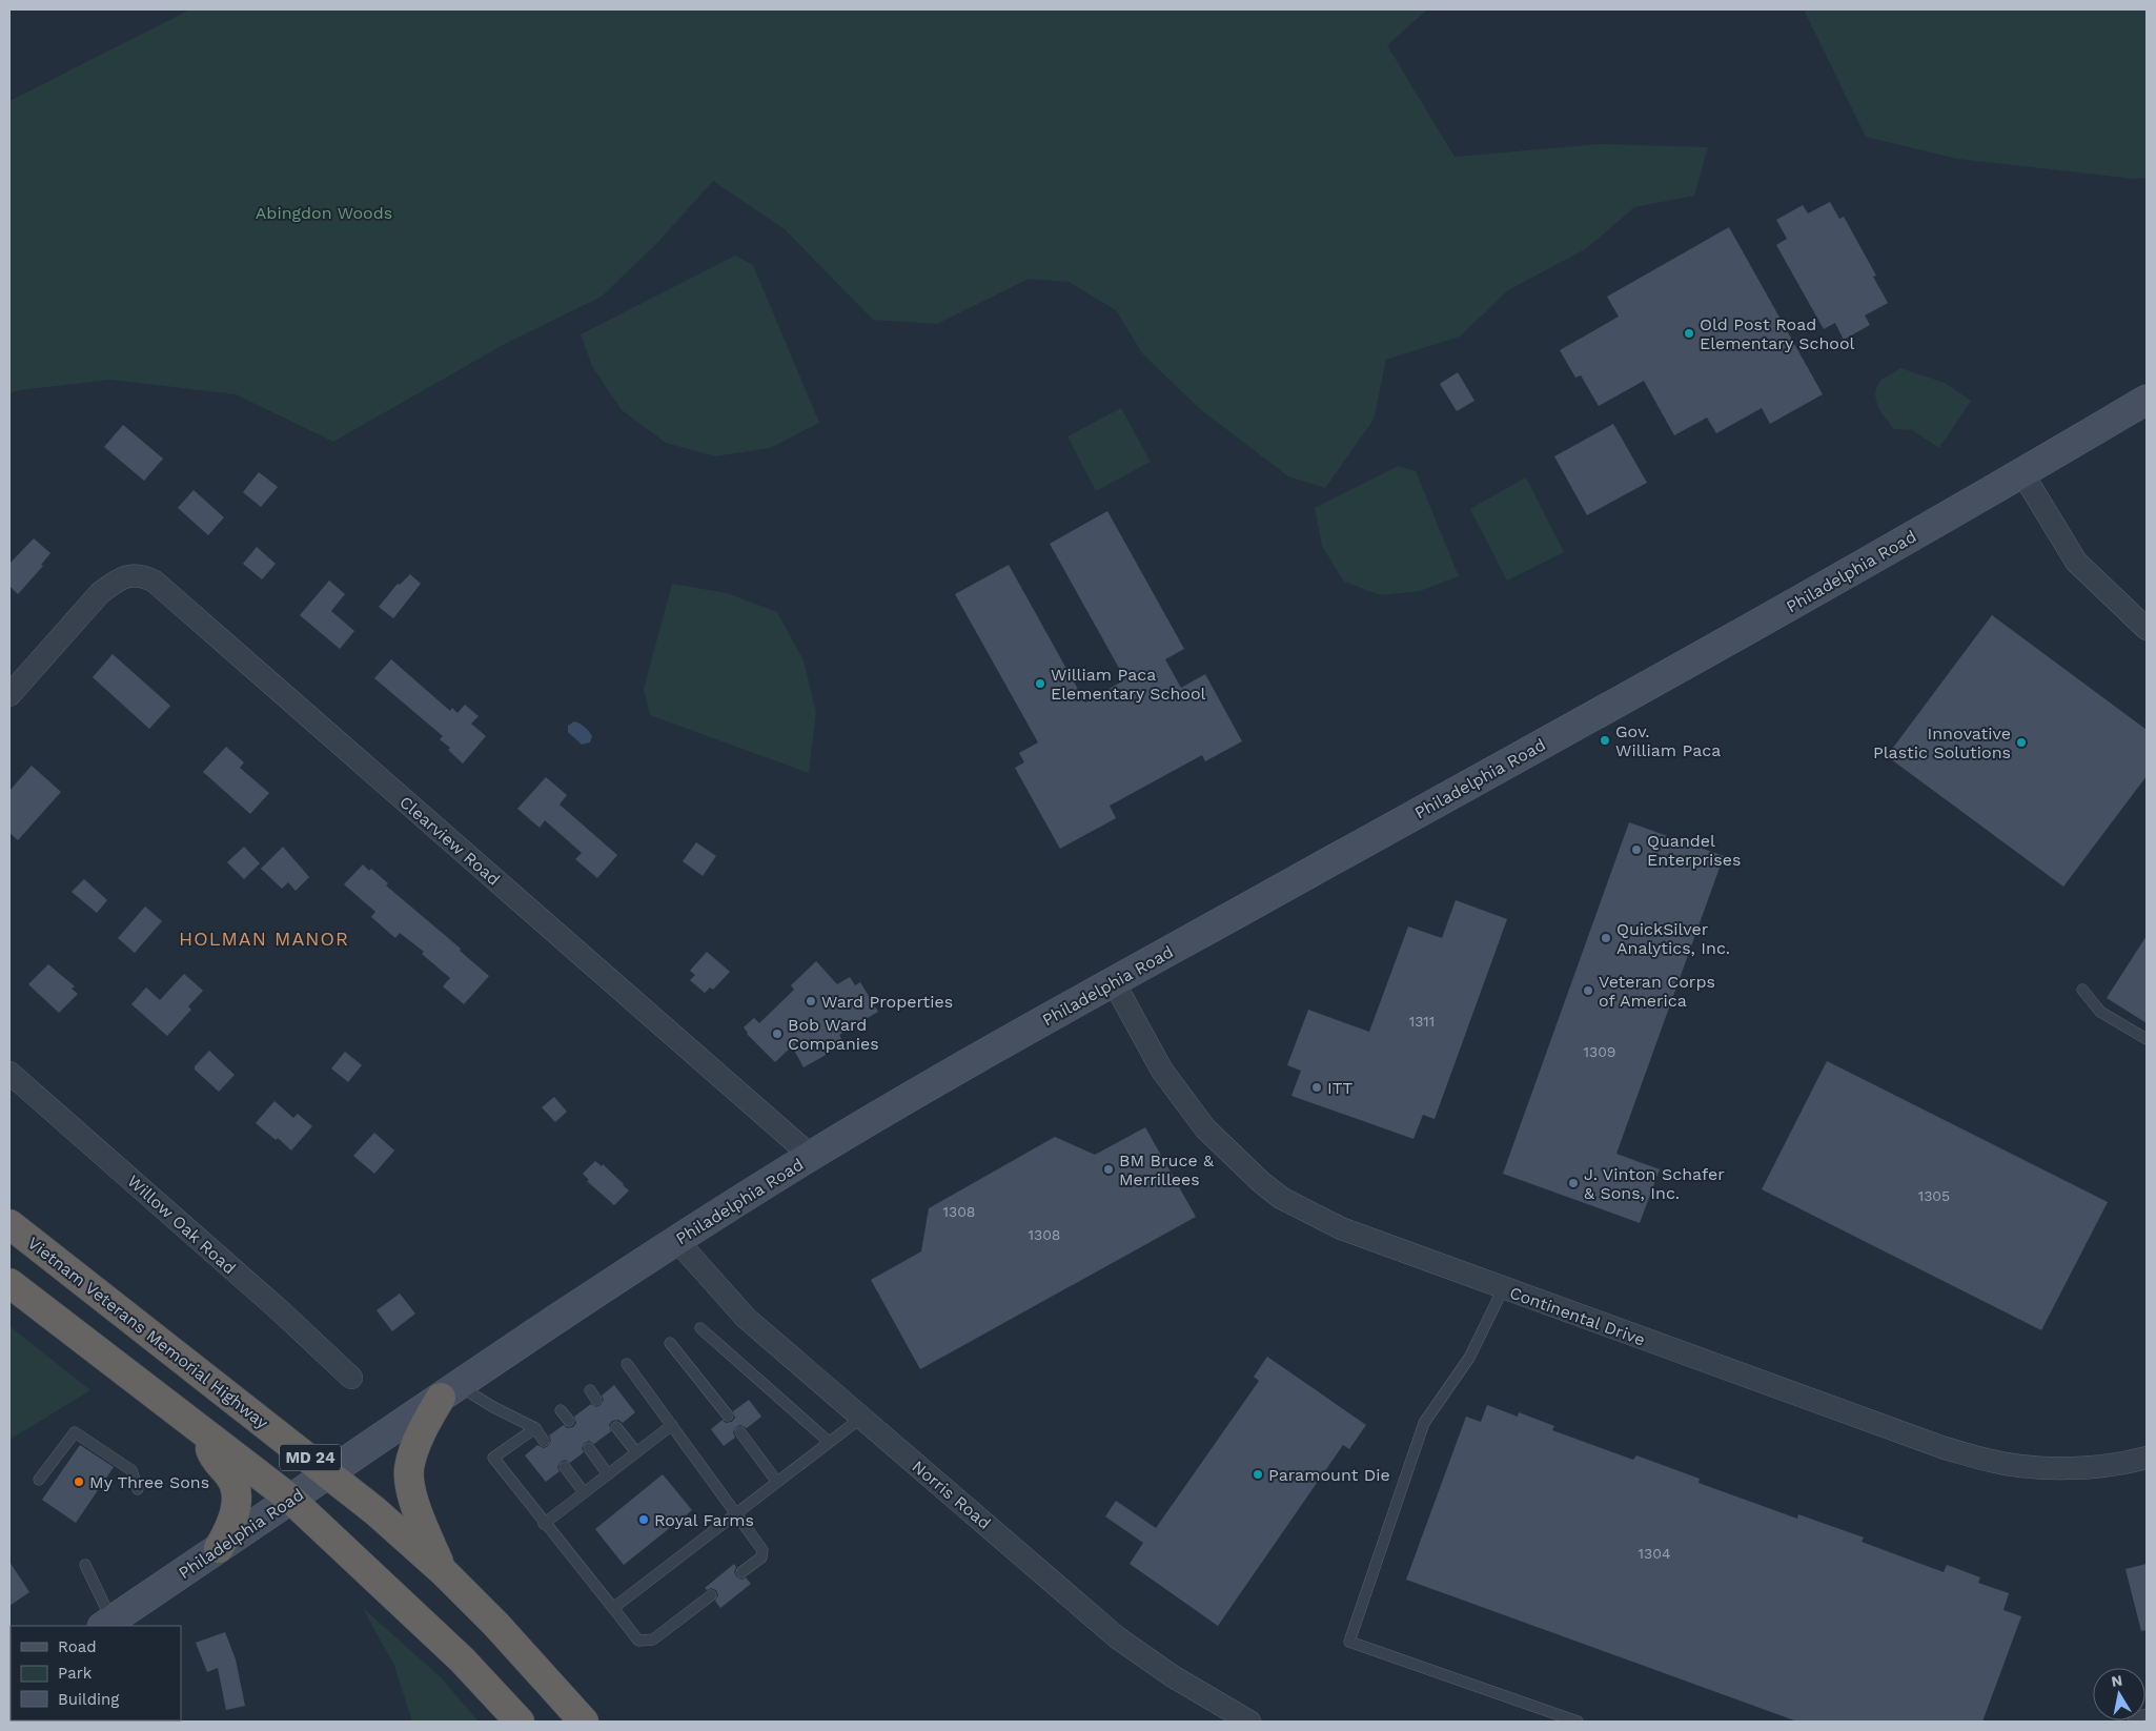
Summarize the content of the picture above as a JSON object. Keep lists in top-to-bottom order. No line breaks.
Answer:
{"streets":{"highway":["Vietnam Veterans Memorial Highway","MD 24"],"main road":["Philadelphia Road"],"street":["Clearview Road","Willow Oak Road","Continental Drive","Norris Road"]},"crossings":[["Philadelphia Road","Clearview Road"],["Philadelphia Road","Continental Drive"],["Philadelphia Road","Vietnam Veterans Memorial Highway"],["Philadelphia Road","MD 24"],["Philadelphia Road","Norris Road"]],"districts":["HOLMAN MANOR"],"parks":["Abingdon Woods"],"places":["Old Post Road Elementary School","William Paca Elementary School","Gov. William Paca","Innovative Plastic Solutions","Quandel Enterprises","QuickSilver Analytics, Inc.","Veteran Corps of America","Ward Properties","Bob Ward Companies","ITT","BM Bruce & Merrillees","J. Vinton Schafer & Sons, Inc.","Paramount Die","My Three Sons","Royal Farms"],"house_numbers":["1311","1309","1305","1308","1308","1304"],"legend":["Road","Park","Building"],"north":"top"}
